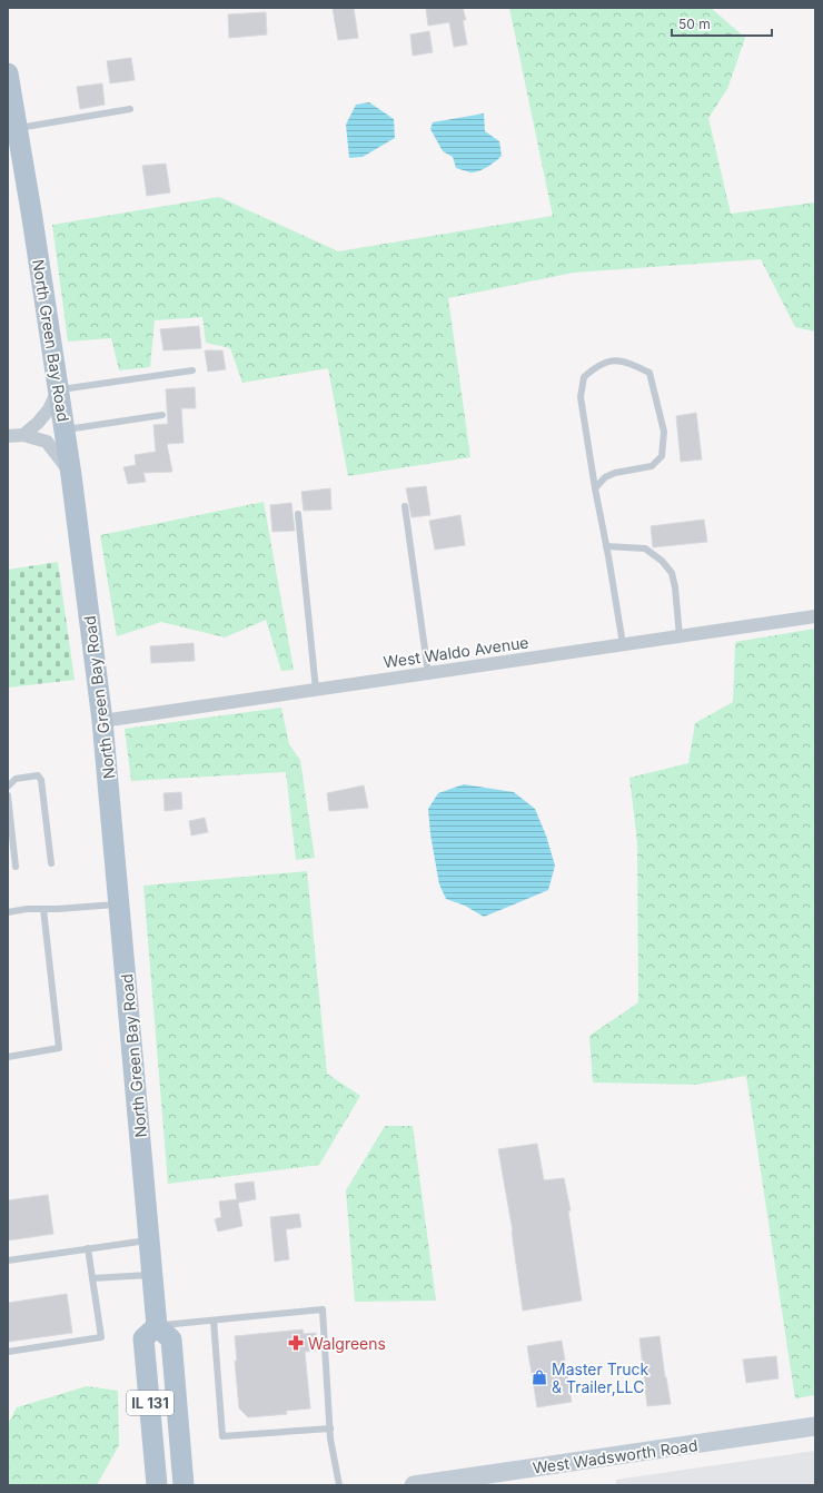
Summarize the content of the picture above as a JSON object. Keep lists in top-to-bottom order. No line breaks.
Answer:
{"streets":{"main road":["North Green Bay Road","IL 131","West Wadsworth Road"],"street":["West Waldo Avenue"]},"crossings":[["North Green Bay Road","West Waldo Avenue"],["North Green Bay Road","IL 131"]],"places":{"pharmacy":["Walgreens"],"shop":["Master Truck & Trailer,LLC"]},"scale_bar":"50 m"}
